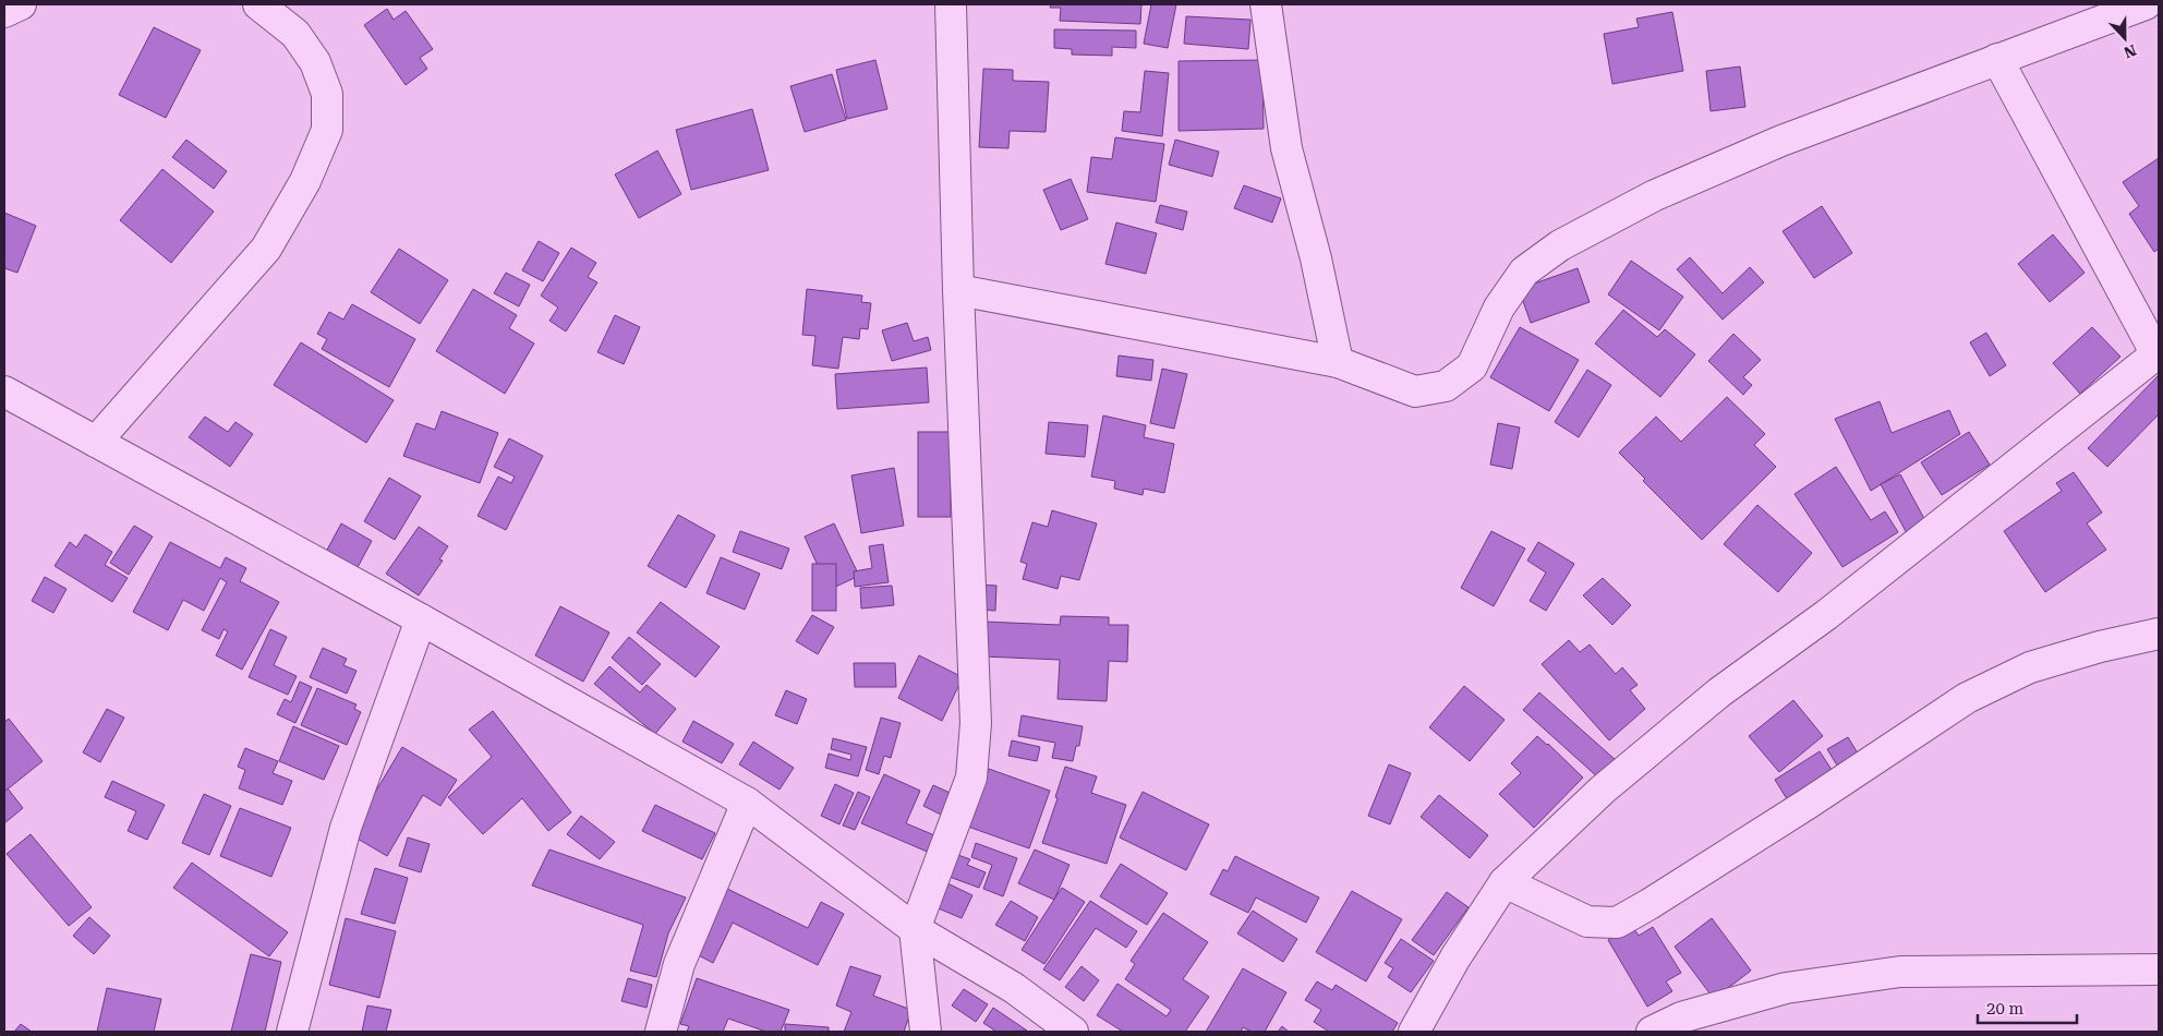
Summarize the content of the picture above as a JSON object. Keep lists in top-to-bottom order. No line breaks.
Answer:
{"scale_bar":"20 m","north":"bottom"}
